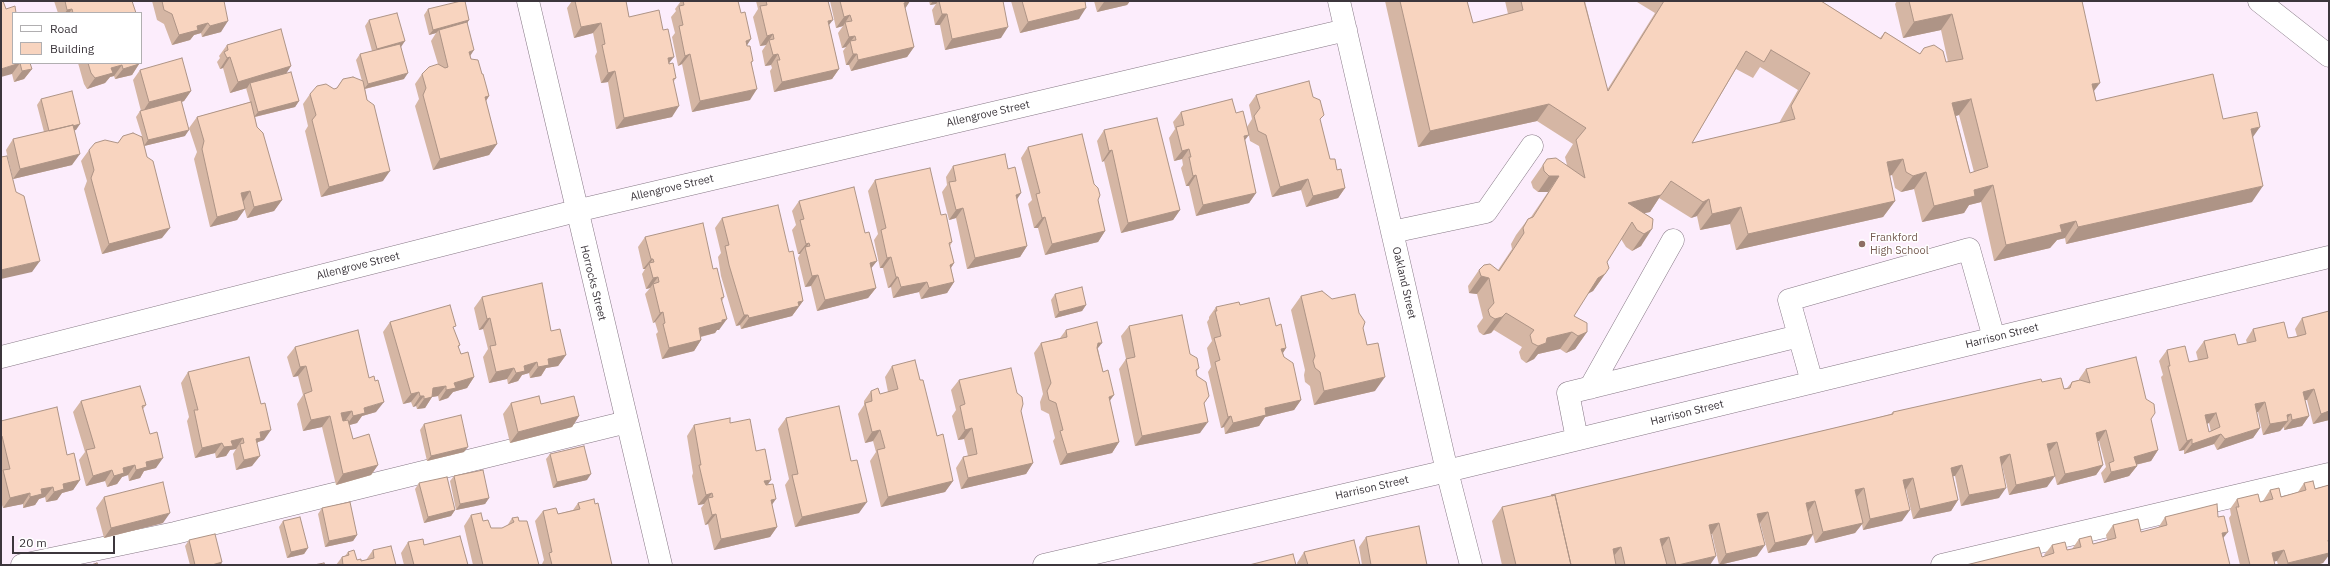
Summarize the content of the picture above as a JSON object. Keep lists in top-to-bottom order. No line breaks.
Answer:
{"streets":{"street":["Allengrove Street","Horrocks Street","Oakland Street","Harrison Street"]},"crossings":[["Allengrove Street","Horrocks Street"],["Allengrove Street","Oakland Street"],["Oakland Street","Harrison Street"]],"places":["Frankford High School"],"legend":["Road","Building"],"scale_bar":"20 m"}
